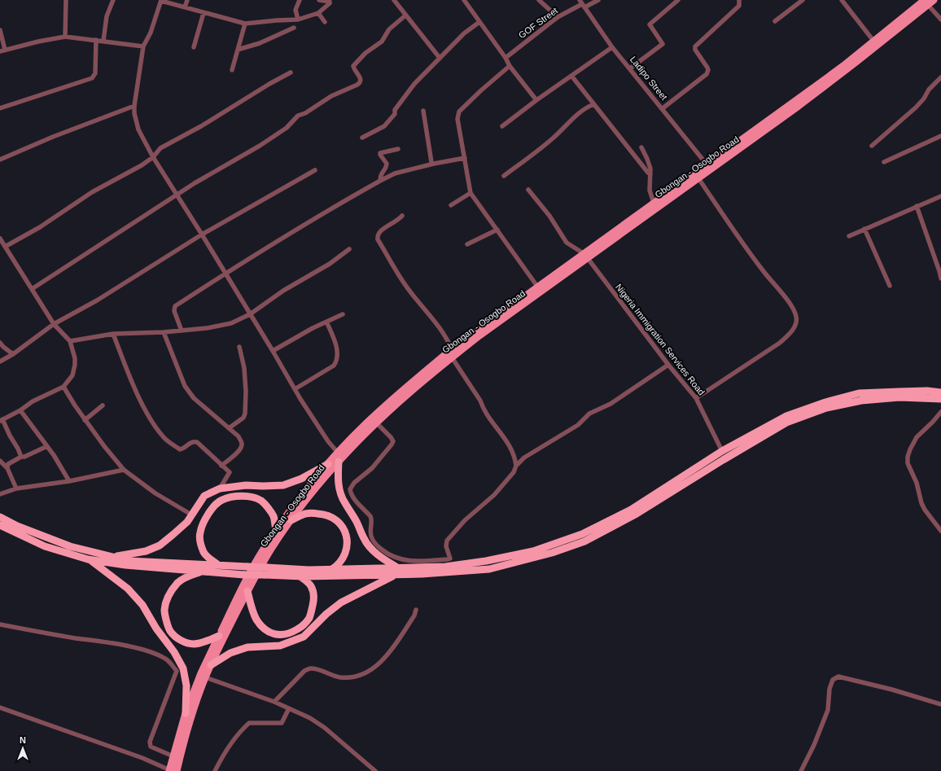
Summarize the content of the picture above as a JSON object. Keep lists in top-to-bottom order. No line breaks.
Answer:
{"streets":{"main road":["Gbongan - Osogbo Road"],"street":["GOF Street","Ladipo Street","Nigeria Immigration Services Road"]},"crossings":[["GOF Street","Ladipo Street"],["Ladipo Street","Gbongan - Osogbo Road"],["Gbongan - Osogbo Road","Nigeria Immigration Services Road"]],"north":"top"}
